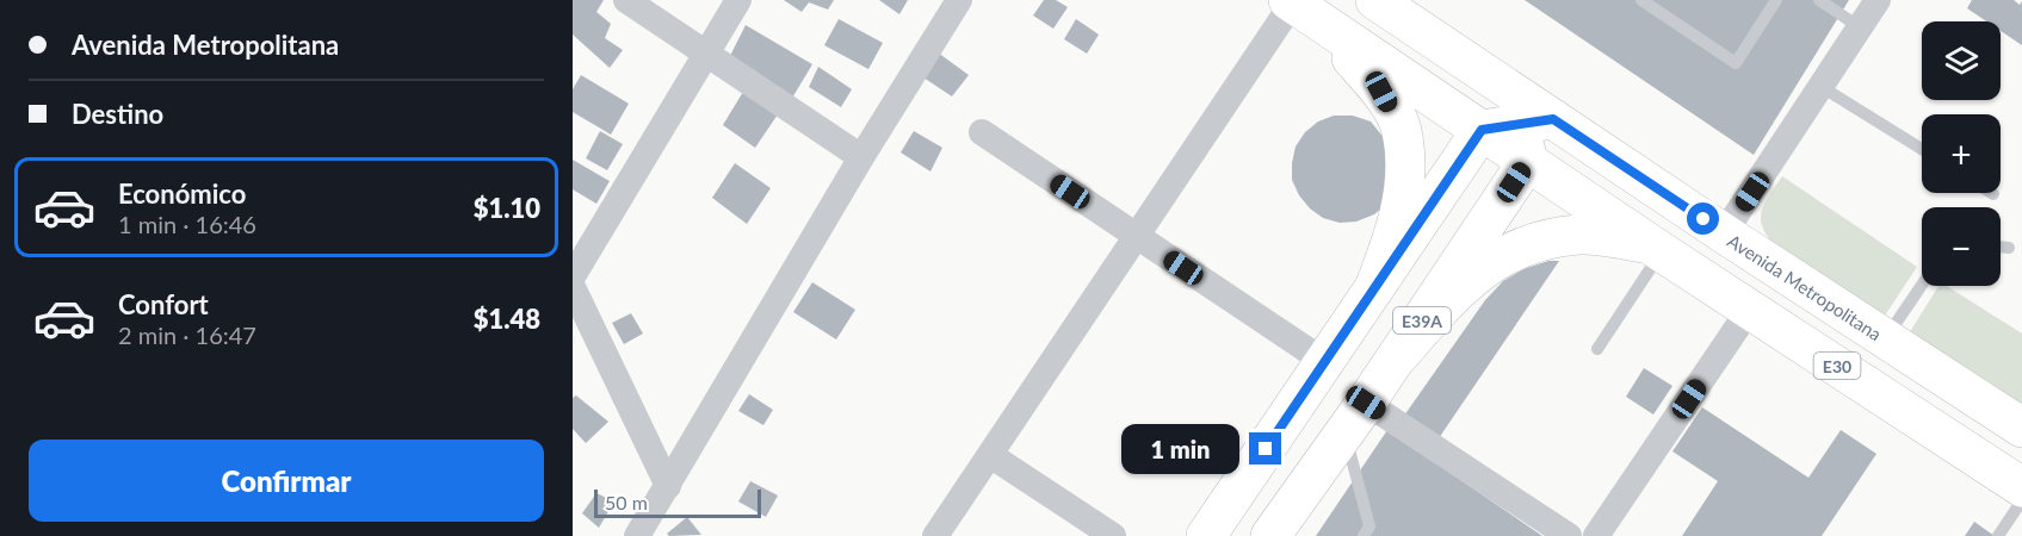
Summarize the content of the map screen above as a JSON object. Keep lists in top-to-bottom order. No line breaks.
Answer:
{"streets":{"main road":["Avenida Metropolitana","E39A","E30"]},"crossings":[["Avenida Metropolitana","E39A"],["Avenida Metropolitana","E30"],["E39A","E30"]],"scale_bar":"50 m","page":{"banner":["Avenida Metropolitana","Destino"],"map_buttons":["+","−"],"list":[{"name":"Económico","note":"1 min · 16:46","value":"$1.10"},{"name":"Confort","note":"2 min · 16:47","value":"$1.48"}],"bubble":"1 min","buttons":"Confirmar","scale":"50 m"}}
